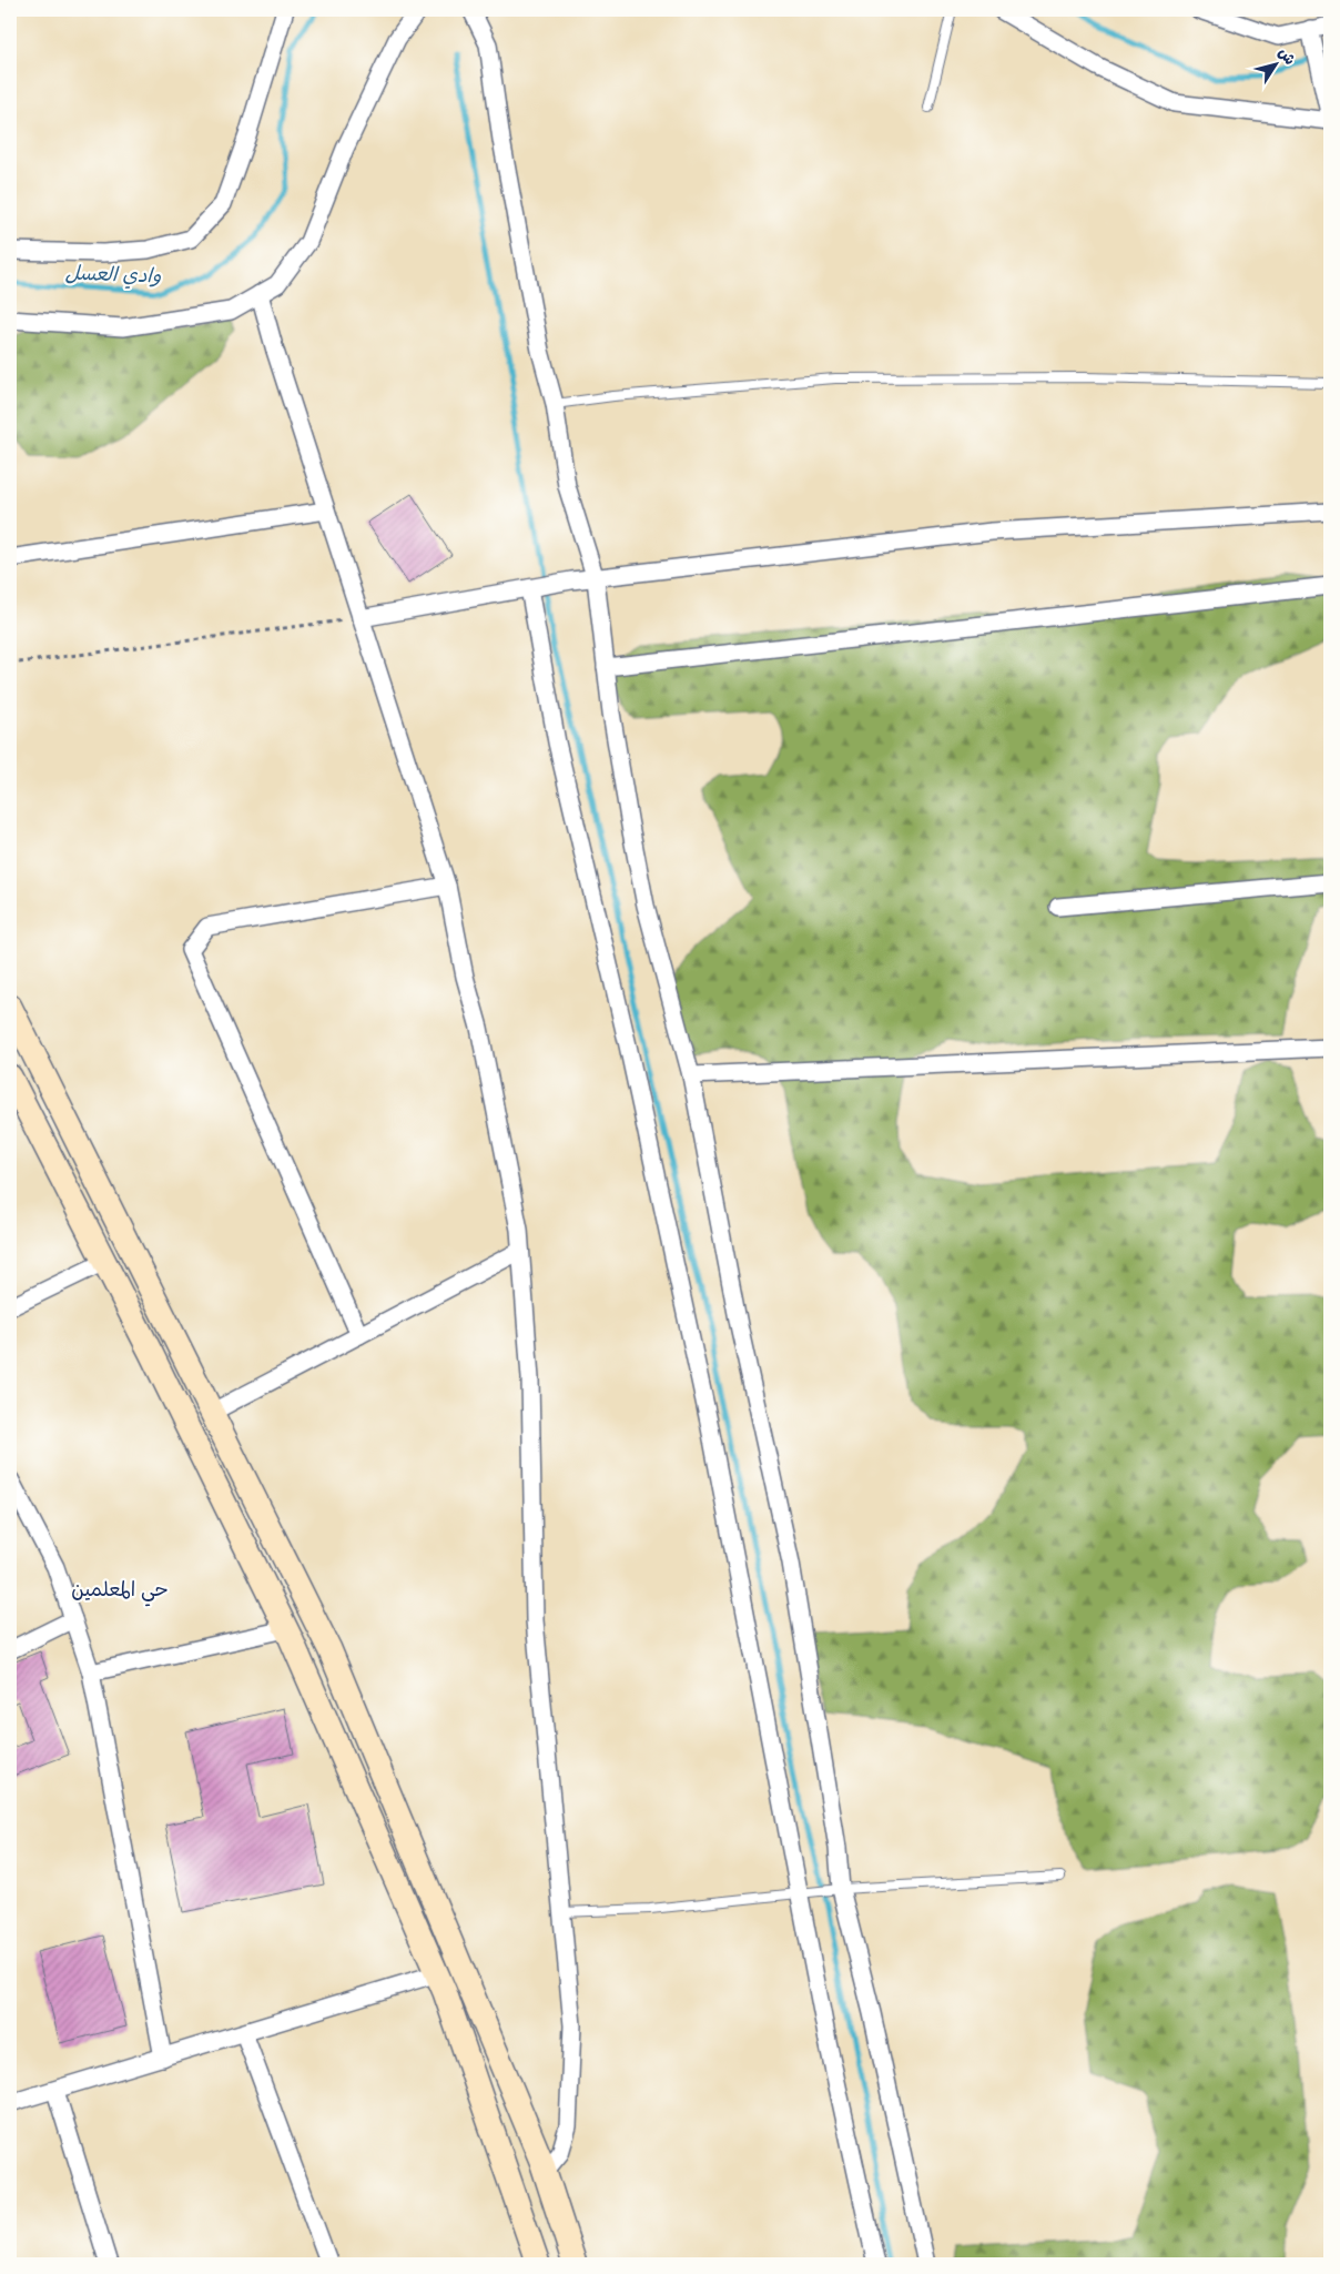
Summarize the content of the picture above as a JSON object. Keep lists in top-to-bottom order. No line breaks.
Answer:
{"districts":["حي المعلمين"],"water":["وادي العسل"],"north":"top right"}
